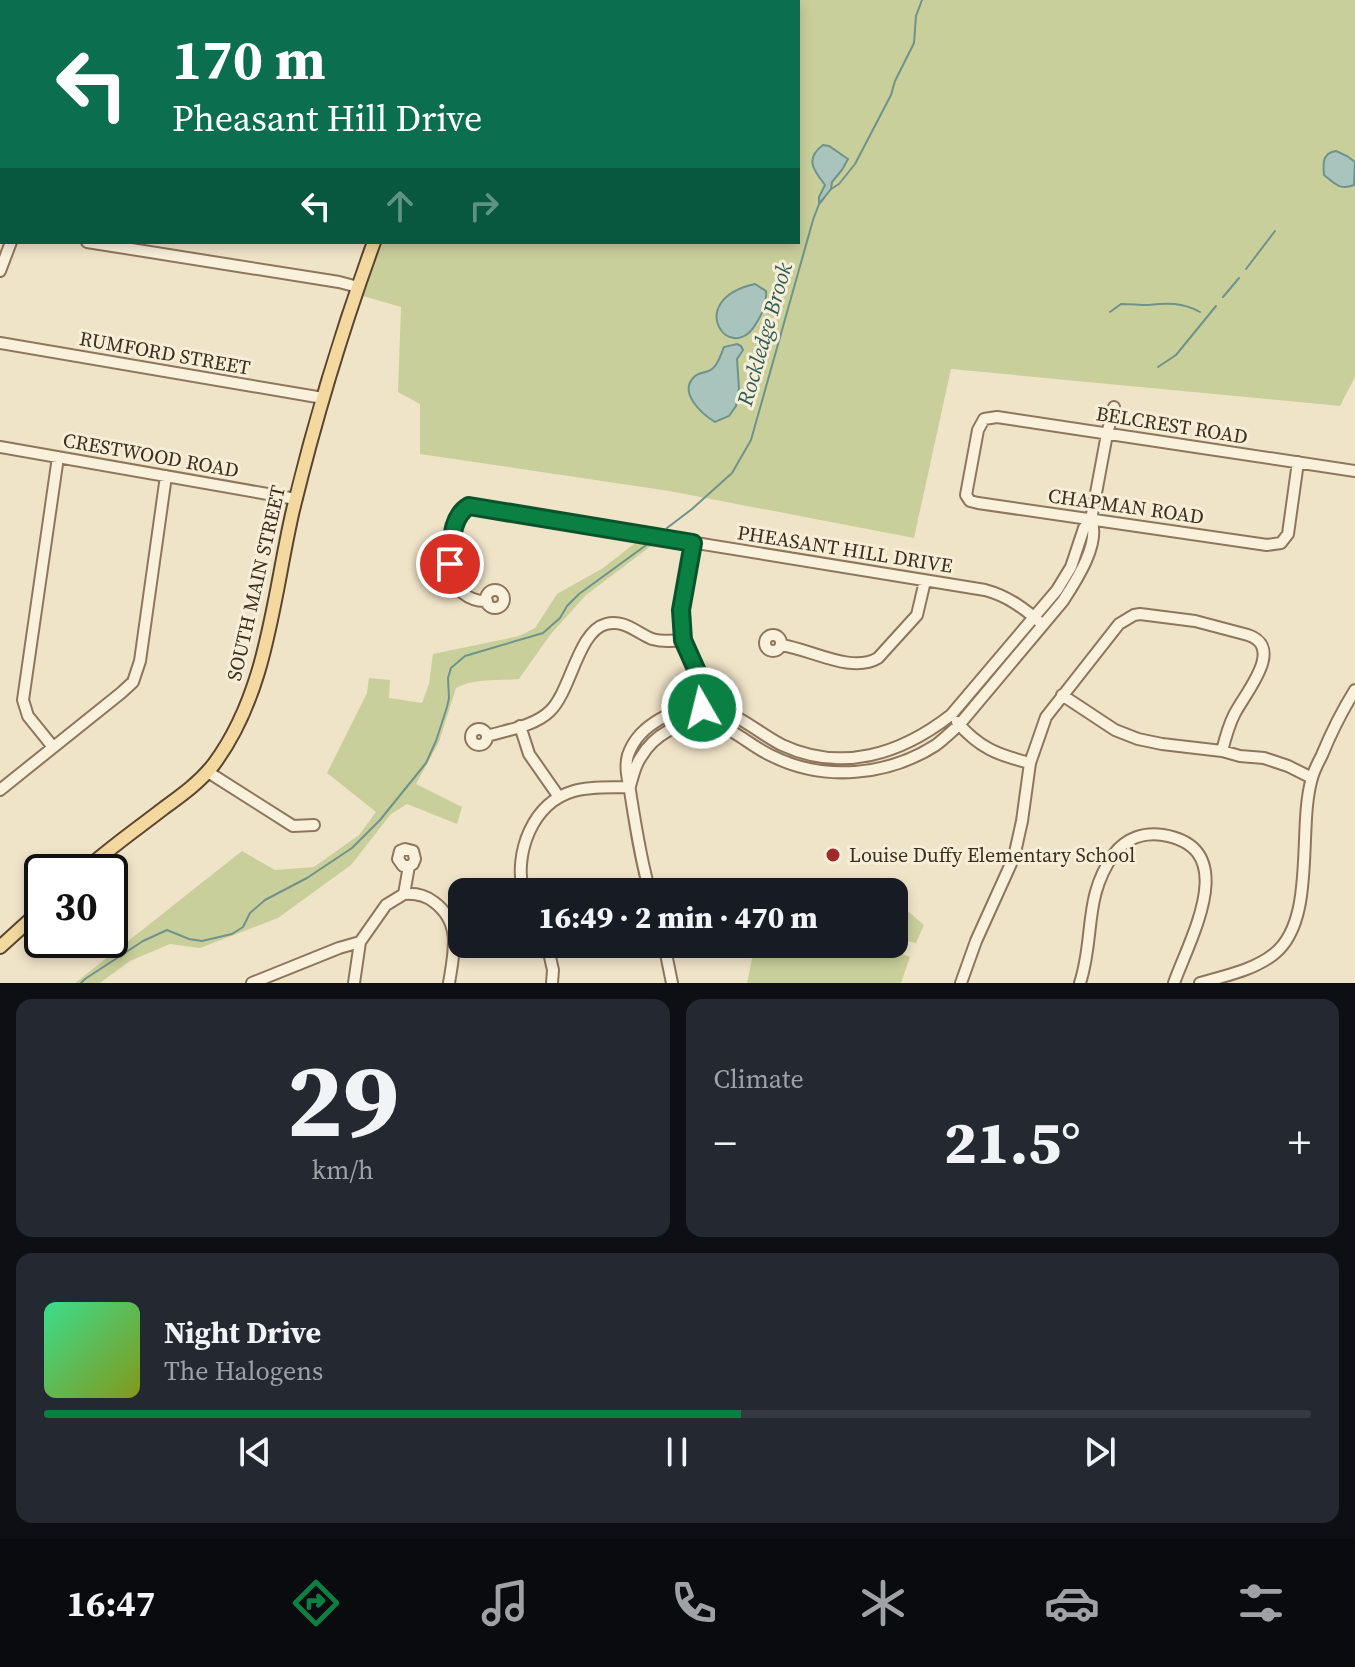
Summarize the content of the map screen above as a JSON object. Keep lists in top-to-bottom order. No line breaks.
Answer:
{"streets":{"main road":["SOUTH MAIN STREET"],"street":["RUMFORD STREET","BELCREST ROAD","CRESTWOOD ROAD","CHAPMAN ROAD","PHEASANT HILL DRIVE"]},"crossings":[["RUMFORD STREET","SOUTH MAIN STREET"],["BELCREST ROAD","CHAPMAN ROAD"],["CRESTWOOD ROAD","SOUTH MAIN STREET"]],"water":["Rockledge Brook"],"places":["Louise Duffy Elementary School"],"page":{"turn":["170 m","Pheasant Hill Drive"],"limit":"30","trip":"16:49 · 2 min · 470 m","tile":[["29","km/h"],"Climate"],"heat":["−","21.5°","+"],"song":["Night Drive","The Halogens"],"tabs":"16:47"}}
